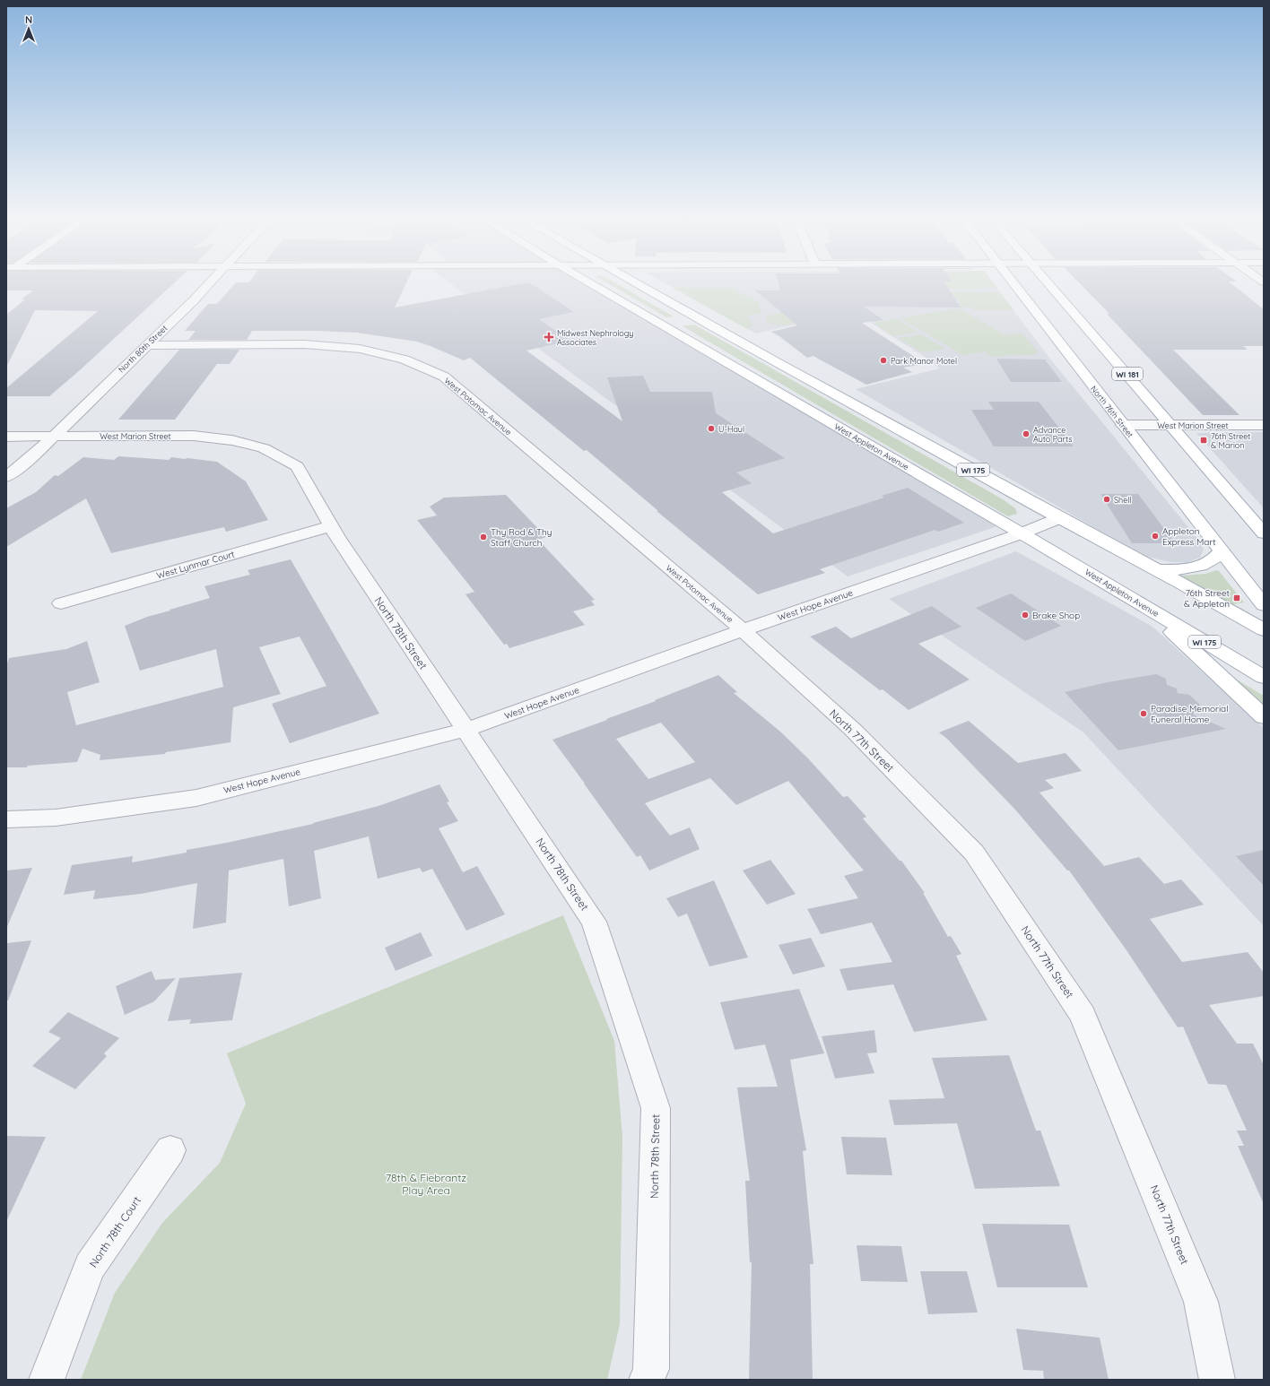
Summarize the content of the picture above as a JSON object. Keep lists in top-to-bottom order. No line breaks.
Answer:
{"streets":{"main road":["WI 181","North 76th Street","West Appleton Avenue","WI 175"],"street":["North 80th Street","West Potomac Avenue","West Marion Street","West Lynmar Court","West Hope Avenue","North 78th Street","North 77th Street","North 78th Court"]},"crossings":[["North 80th Street","West Potomac Avenue"],["North 80th Street","West Marion Street"],["WI 181","West Marion Street"],["West Potomac Avenue","West Hope Avenue"],["West Potomac Avenue","North 77th Street"],["North 76th Street","West Marion Street"],["West Marion Street","North 78th Street"],["West Appleton Avenue","West Hope Avenue"],["WI 175","West Hope Avenue"],["West Lynmar Court","North 78th Street"],["West Hope Avenue","North 78th Street"],["West Hope Avenue","North 77th Street"]],"parks":["78th & Fiebrantz Play Area"],"places":{"health":["Midwest Nephrology Associates"],"other":["Park Manor Motel","U-Haul","Advance Auto Parts","Shell","Appleton Express Mart","Thy Rod & Thy Staff Church","Brake Shop","Paradise Memorial Funeral Home"],"transit":["76th Street & Marion","76th Street & Appleton"]},"north":"top"}
